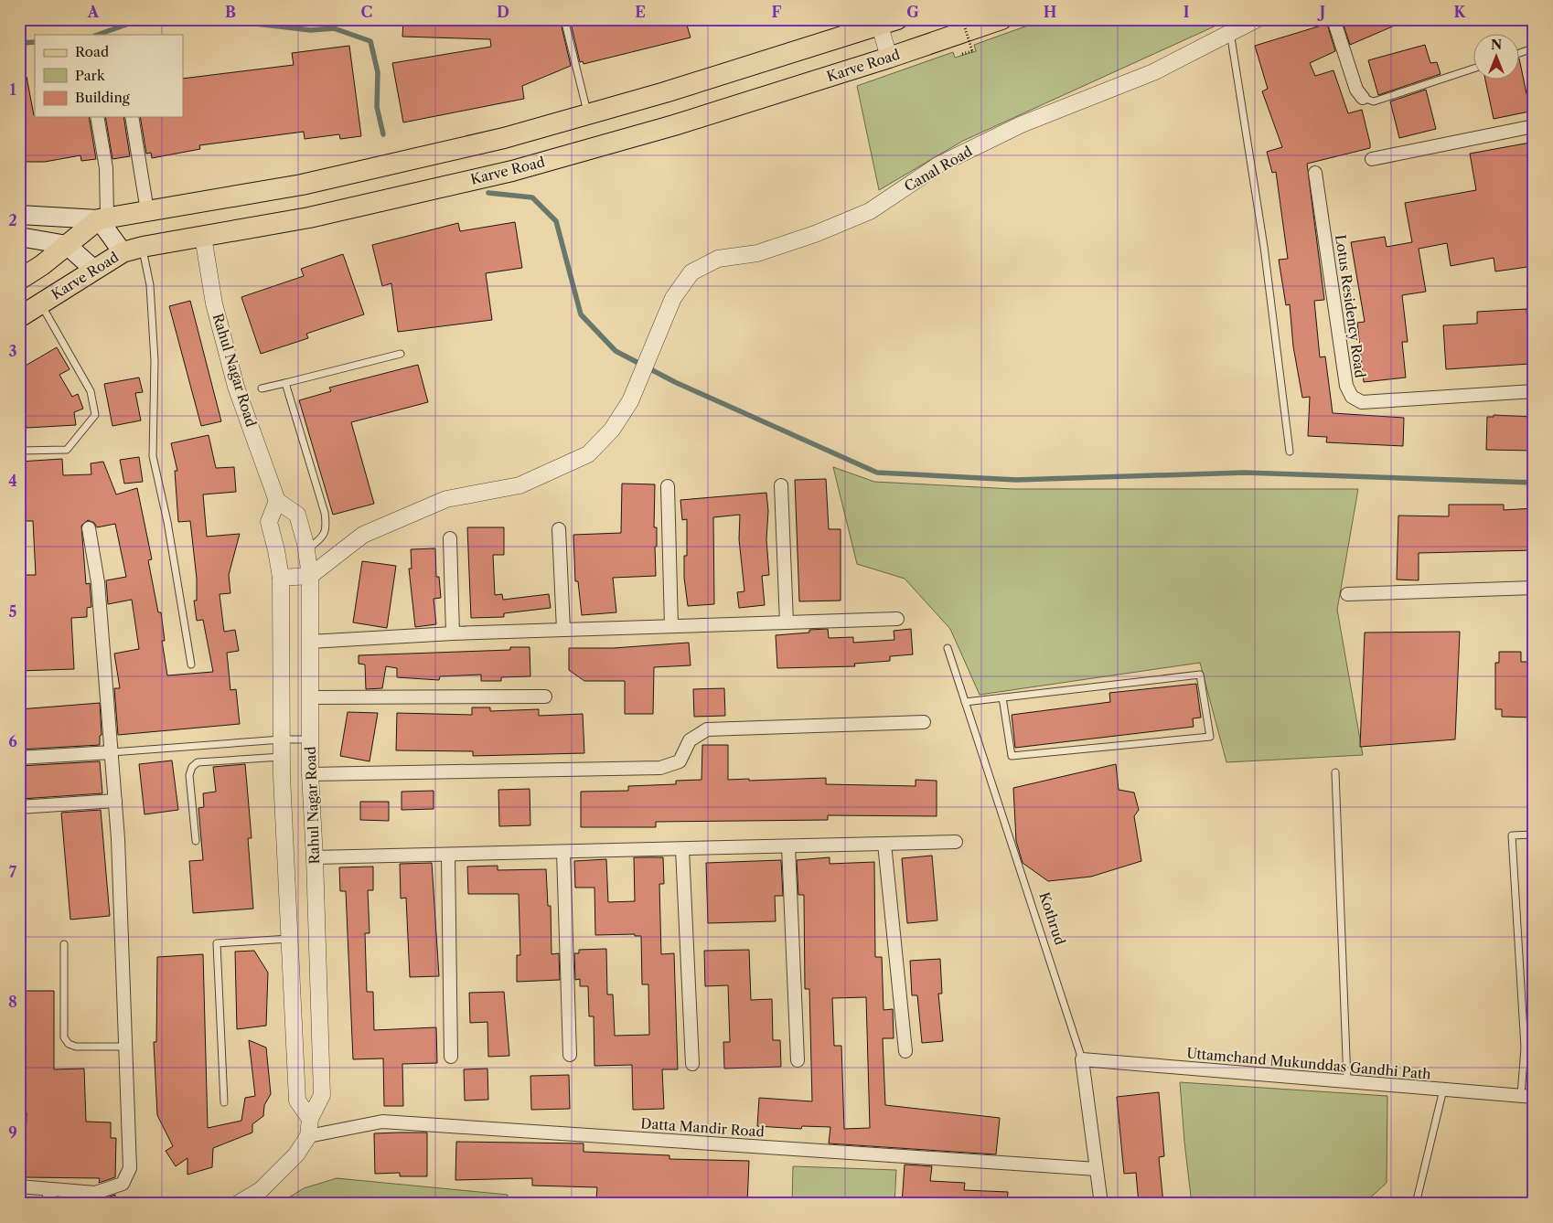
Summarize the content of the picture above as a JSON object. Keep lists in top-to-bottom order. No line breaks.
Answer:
{"streets":{"main road":["Karve Road"],"street":["Canal Road","Lotus Residency Road","Rahul Nagar Road","Kothrud","Uttamchand Mukunddas Gandhi Path","Datta Mandir Road"]},"crossings":[["Karve Road","Rahul Nagar Road"],["Canal Road","Rahul Nagar Road"],["Rahul Nagar Road","Datta Mandir Road"],["Kothrud","Uttamchand Mukunddas Gandhi Path"],["Kothrud","Datta Mandir Road"]],"legend":["Road","Park","Building"],"north":"top","grid":{"columns":["A","B","C","D","E","F","G","H","I","J","K"],"rows":["1","2","3","4","5","6","7","8","9"]}}
